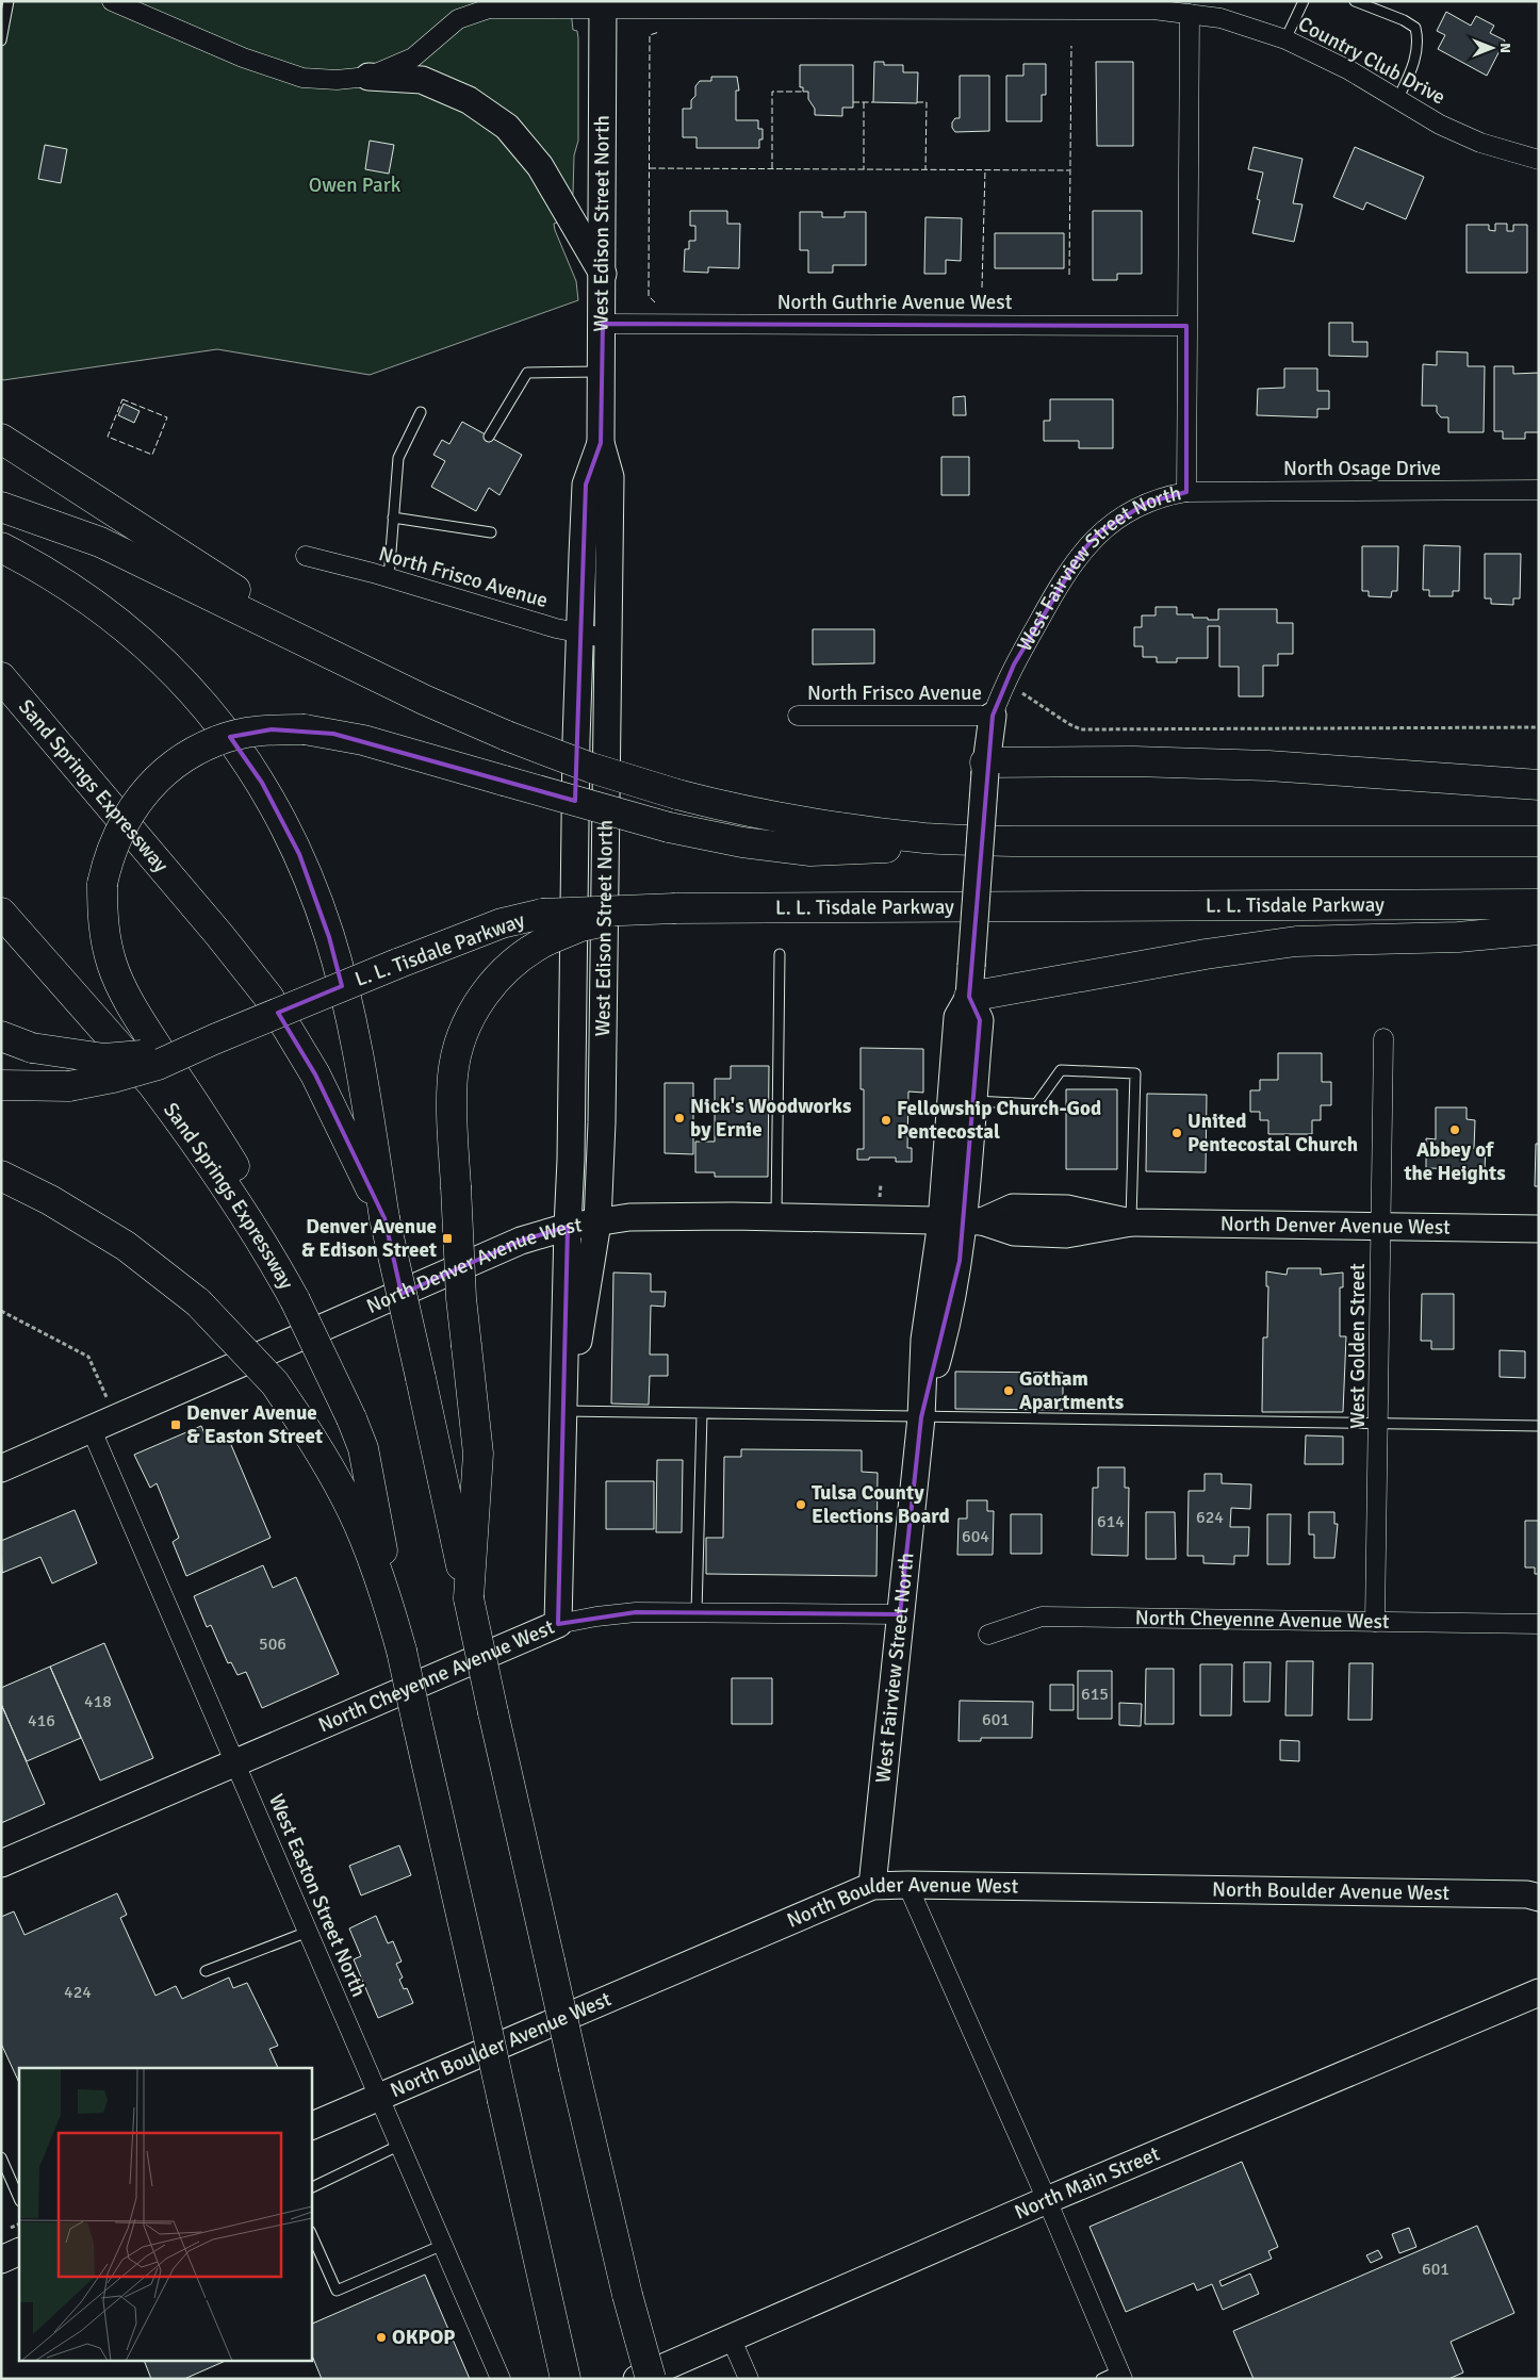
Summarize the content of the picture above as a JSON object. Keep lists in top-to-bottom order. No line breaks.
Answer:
{"streets":{"highway":["Sand Springs Expressway","L. L. Tisdale Parkway"],"street":["Country Club Drive","West Edison Street North","North Guthrie Avenue West","North Osage Drive","West Fairview Street North","North Frisco Avenue","North Denver Avenue West","West Golden Street","North Cheyenne Avenue West","North Boulder Avenue West","West Easton Street North","North Main Street"]},"crossings":[["Country Club Drive","West Edison Street North"],["Country Club Drive","West Fairview Street North"],["West Edison Street North","North Guthrie Avenue West"],["West Edison Street North","North Frisco Avenue"],["West Edison Street North","North Denver Avenue West"],["West Edison Street North","North Cheyenne Avenue West"],["North Guthrie Avenue West","West Fairview Street North"],["North Osage Drive","West Fairview Street North"],["West Fairview Street North","North Frisco Avenue"],["West Fairview Street North","North Denver Avenue West"],["West Fairview Street North","North Cheyenne Avenue West"],["West Fairview Street North","North Boulder Avenue West"],["North Denver Avenue West","West Golden Street"],["North Denver Avenue West","West Easton Street North"],["West Golden Street","North Cheyenne Avenue West"],["North Cheyenne Avenue West","West Easton Street North"],["North Boulder Avenue West","West Easton Street North"]],"parks":["Owen Park"],"places":{"other":["Nick's Woodworks by Ernie","Fellowship Church-God Pentecostal","Abbey of the Heights","United Pentecostal Church","Gotham Apartments","Tulsa County Elections Board","OKPOP"],"transit":["Denver Avenue & Edison Street","Denver Avenue & Easton Street"]},"house_numbers":["624","614","604","506","615","418","601","416","424","601"],"north":"right"}
